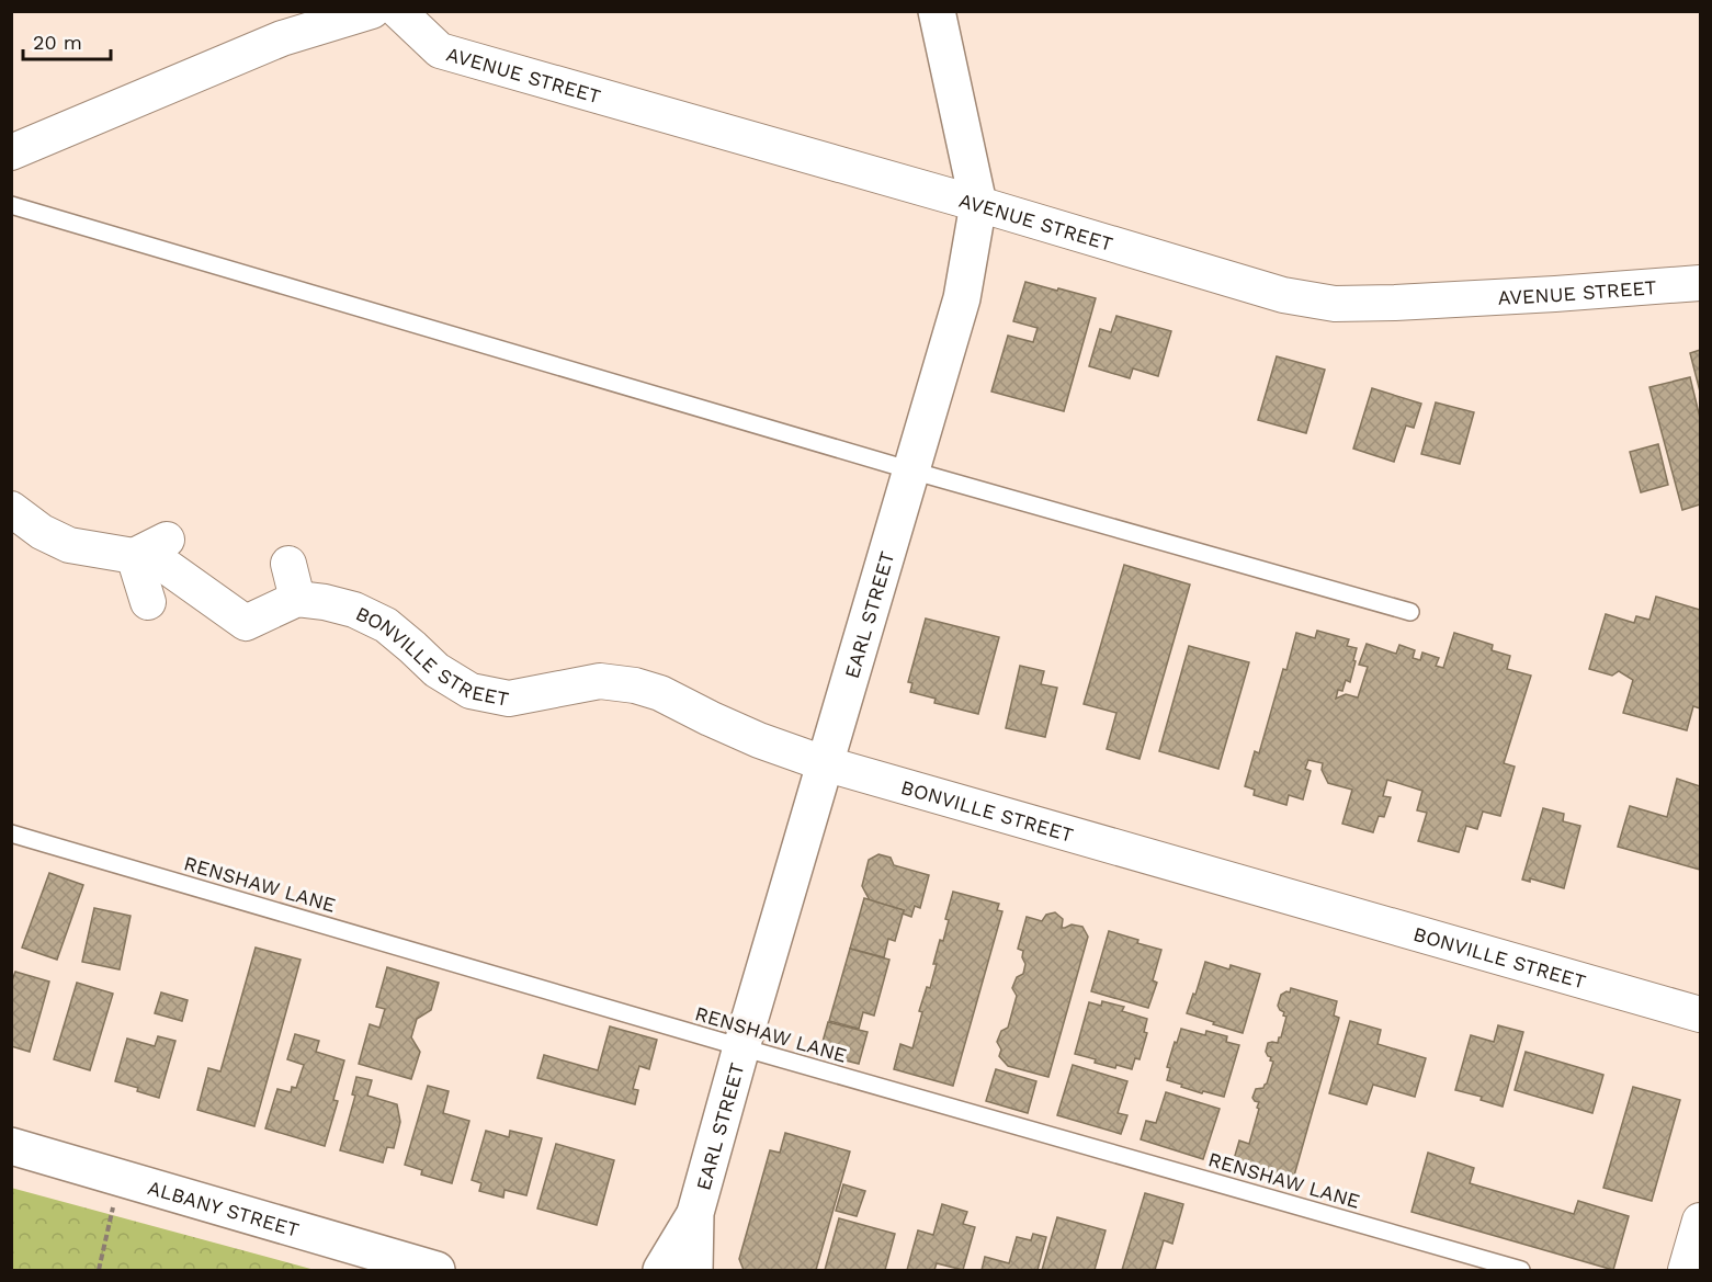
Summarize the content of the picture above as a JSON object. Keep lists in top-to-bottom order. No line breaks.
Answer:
{"streets":{"street":["AVENUE STREET","EARL STREET","BONVILLE STREET","ALBANY STREET"],"lane":["RENSHAW LANE"]},"crossings":[["AVENUE STREET","EARL STREET"],["EARL STREET","BONVILLE STREET"],["EARL STREET","RENSHAW LANE"]],"scale_bar":"20 m"}
